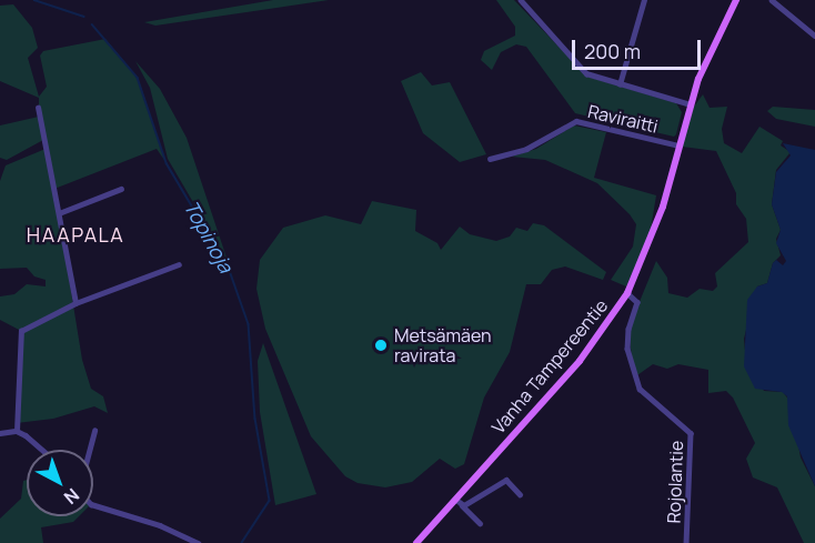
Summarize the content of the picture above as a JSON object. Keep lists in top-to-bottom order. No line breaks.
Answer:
{"streets":{"main road":["Vanha Tampereentie"],"street":["Raviraitti","Rojolantie"]},"crossings":[["Raviraitti","Vanha Tampereentie"],["Vanha Tampereentie","Rojolantie"]],"districts":["HAAPALA"],"water":["Topinoja"],"places":["Metsämäen ravirata"],"scale_bar":"200 m","north":"bottom right"}
